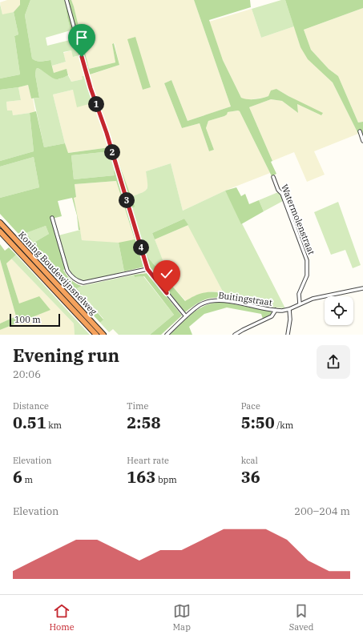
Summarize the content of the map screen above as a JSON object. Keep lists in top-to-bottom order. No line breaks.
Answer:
{"streets":{"highway":["Koning Boudewijnsnelweg"],"street":["Watermolenstraat","Buitingstraat"]},"crossings":[["Watermolenstraat","Buitingstraat"]],"scale_bar":"100 m","page":{"pins":["1","2","3","4"],"scale":"100 m","heading":["Evening run","20:06"],"stats":[["Distance","0.51 km"],["Time","2:58"],["Pace","5:50 /km"],["Elevation","6 m"],["Heart rate","163 bpm"],["kcal","36"]],"chart":["Elevation","200–204 m"],"tabs":["Home","Map","Saved"]}}
